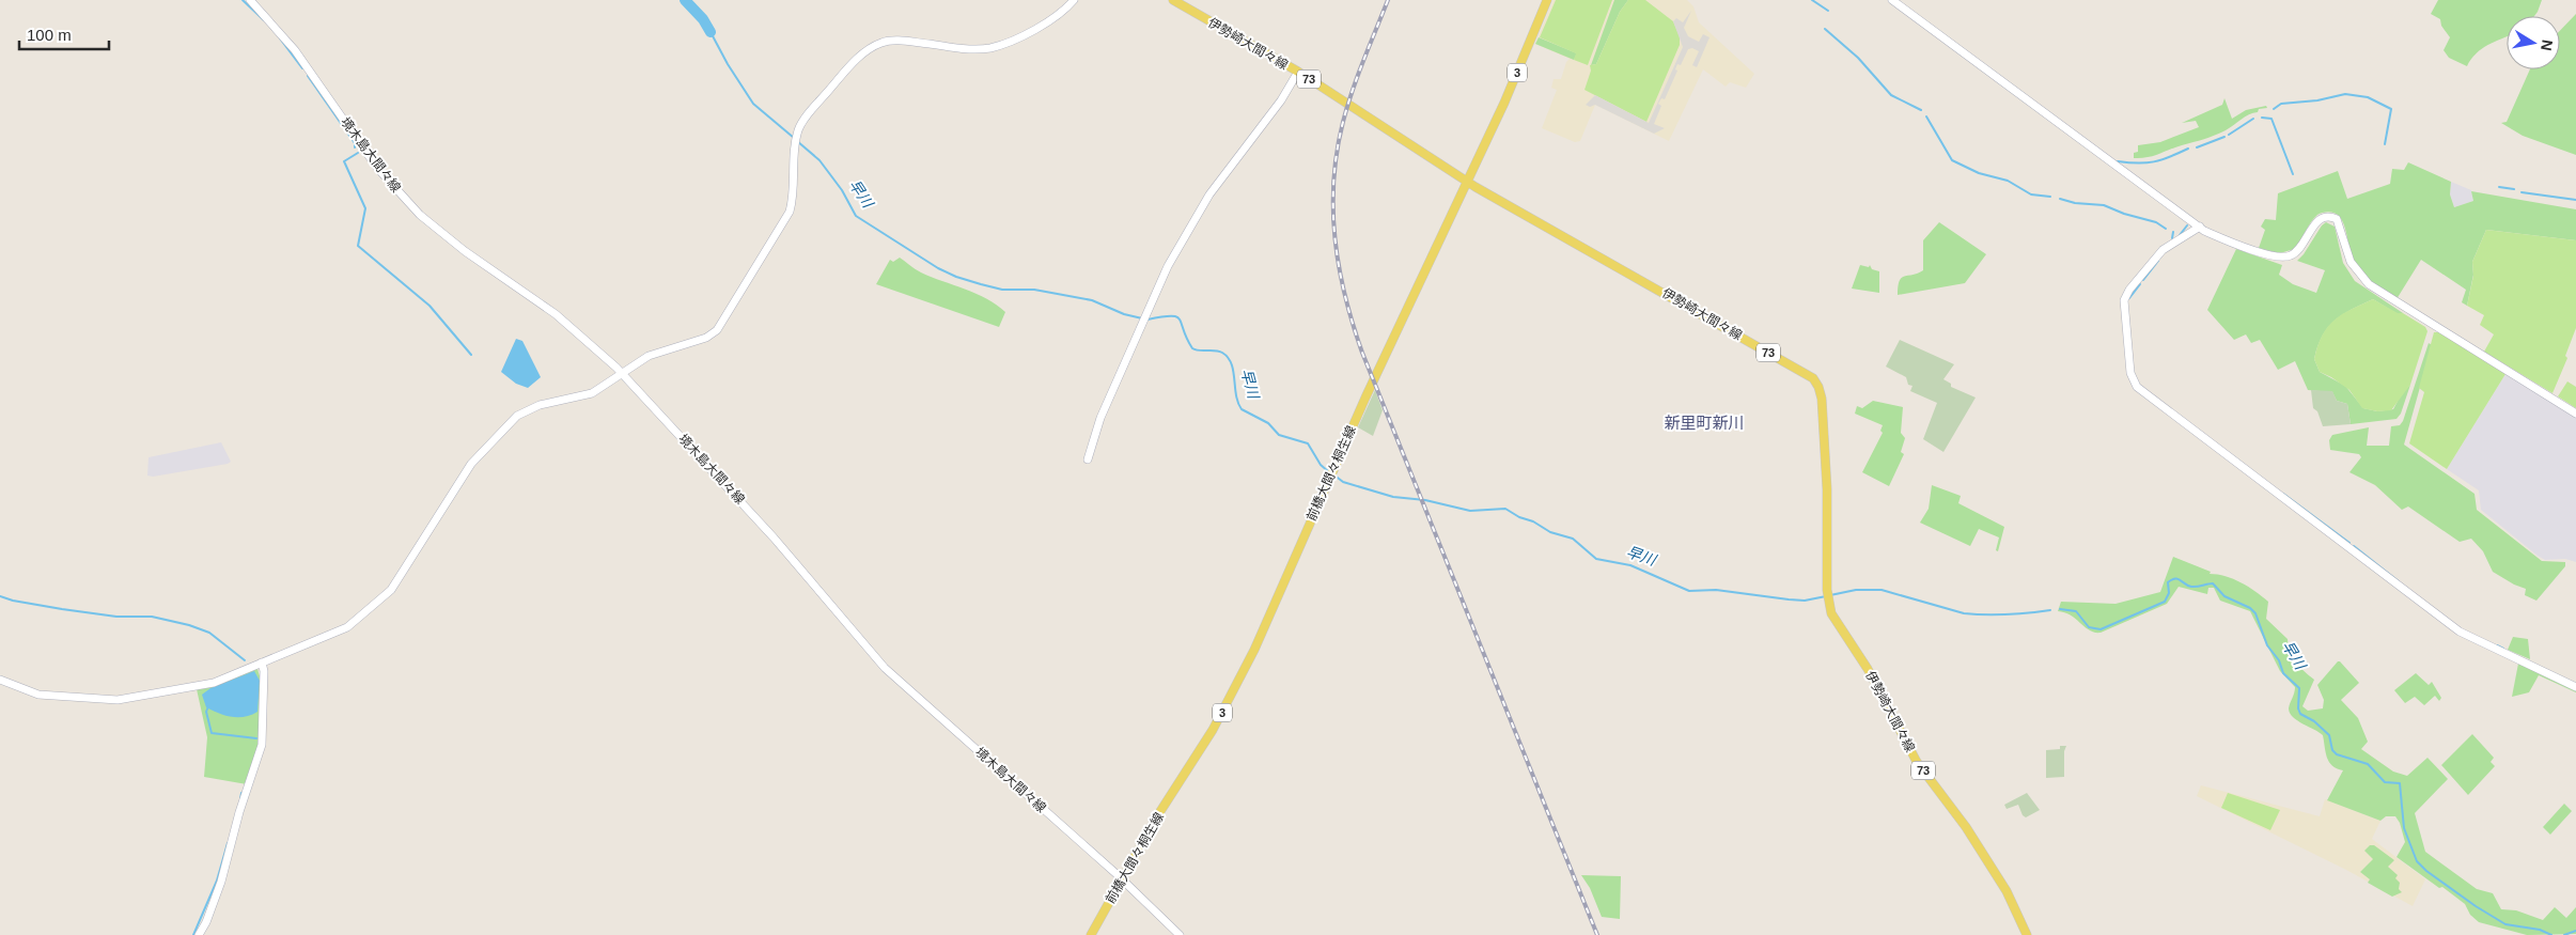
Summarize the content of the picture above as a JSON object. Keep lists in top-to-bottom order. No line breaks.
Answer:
{"streets":{"main road":["伊勢崎大間々線","3","73","前橋大間々桐生線"],"street":["境木島大間々線"]},"crossings":[["伊勢崎大間々線","前橋大間々桐生線"],["境木島大間々線","前橋大間々桐生線"]],"districts":["新里町新川"],"water":["早川"],"scale_bar":"100 m","north":"right"}
